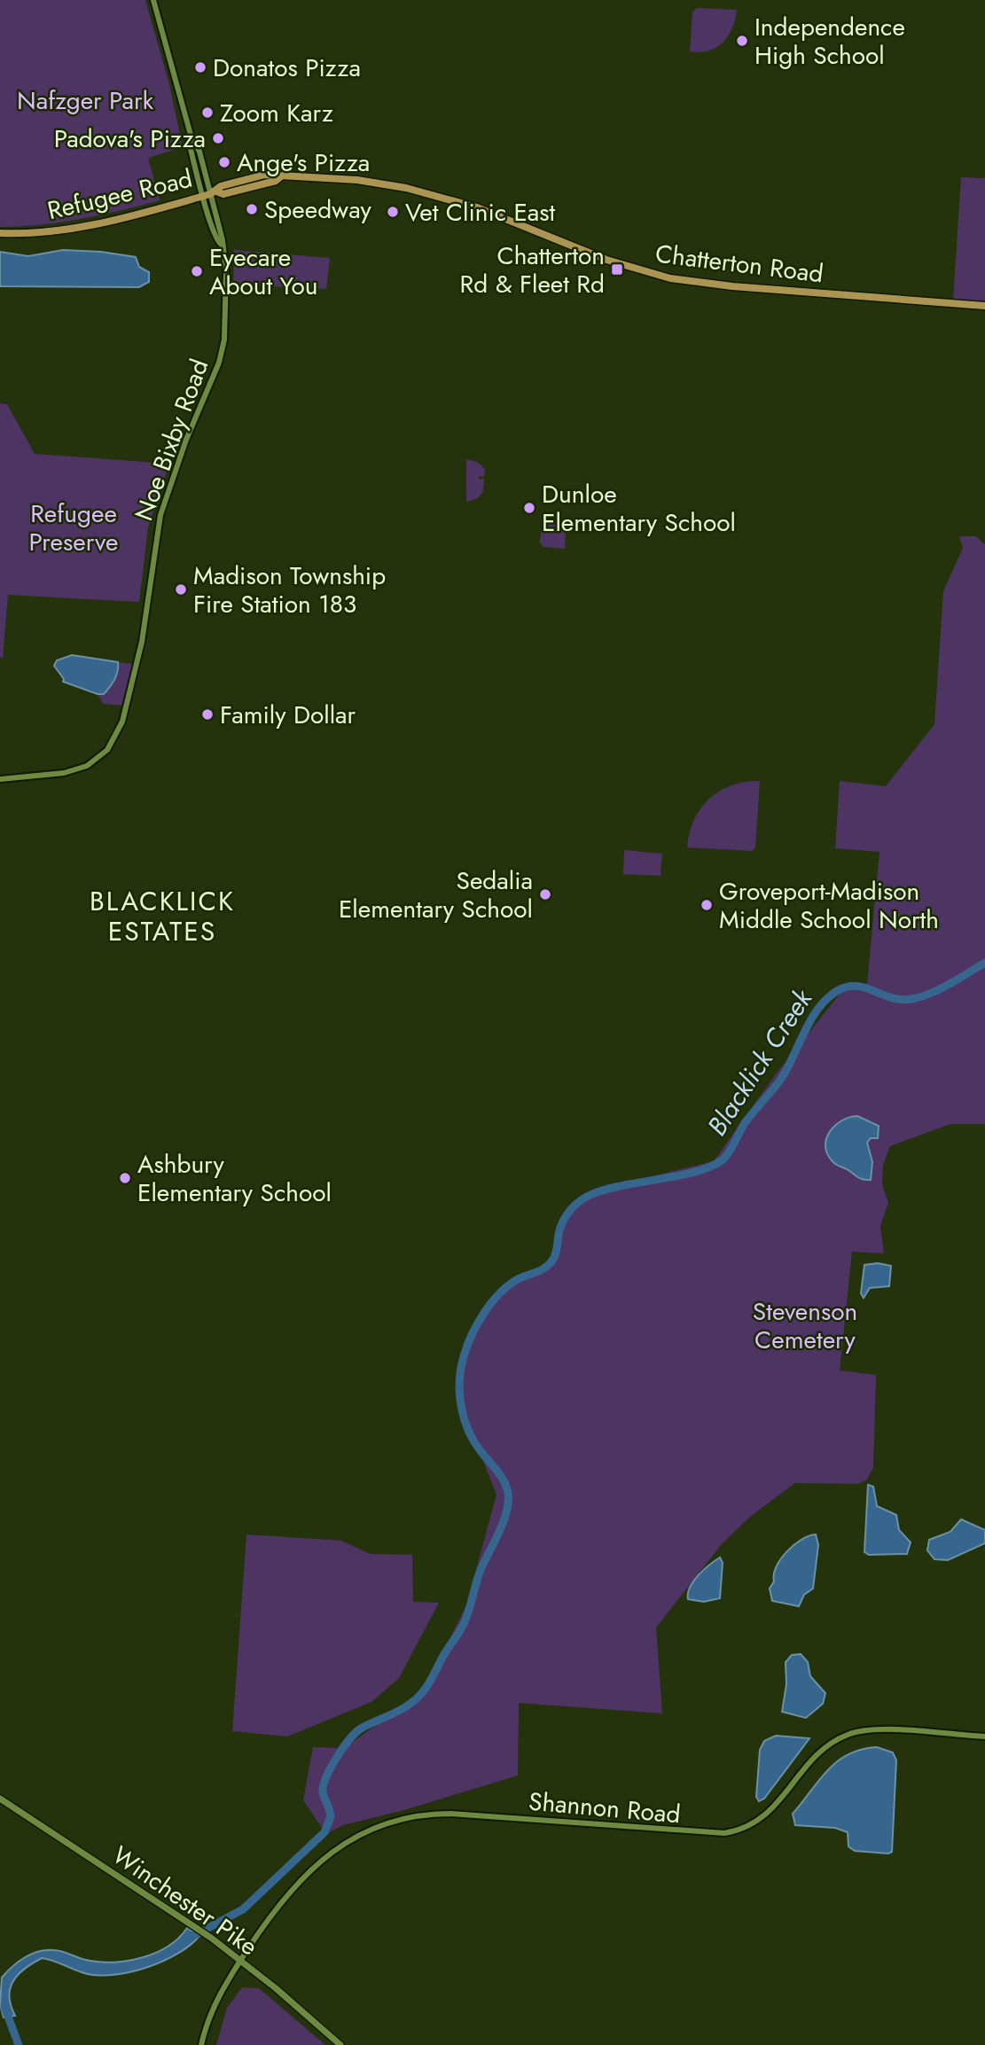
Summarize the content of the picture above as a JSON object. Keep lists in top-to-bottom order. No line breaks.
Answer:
{"streets":{"main road":["Refugee Road","Chatterton Road","Winchester Pike"],"street":["Noe Bixby Road","Shannon Road"]},"crossings":[["Refugee Road","Chatterton Road"],["Refugee Road","Noe Bixby Road"],["Chatterton Road","Noe Bixby Road"],["Shannon Road","Winchester Pike"]],"districts":["BLACKLICK ESTATES"],"water":["Blacklick Creek"],"parks":["Nafzger Park","Refugee Preserve","Stevenson Cemetery"],"places":{"other":["Independence High School","Donatos Pizza","Zoom Karz","Padova's Pizza","Ange's Pizza","Speedway","Vet Clinic East","Eyecare About You","Dunloe Elementary School","Madison Township Fire Station 183","Family Dollar","Sedalia Elementary School","Groveport-Madison Middle School North","Ashbury Elementary School"],"transit":["Chatterton Rd & Fleet Rd"]}}
